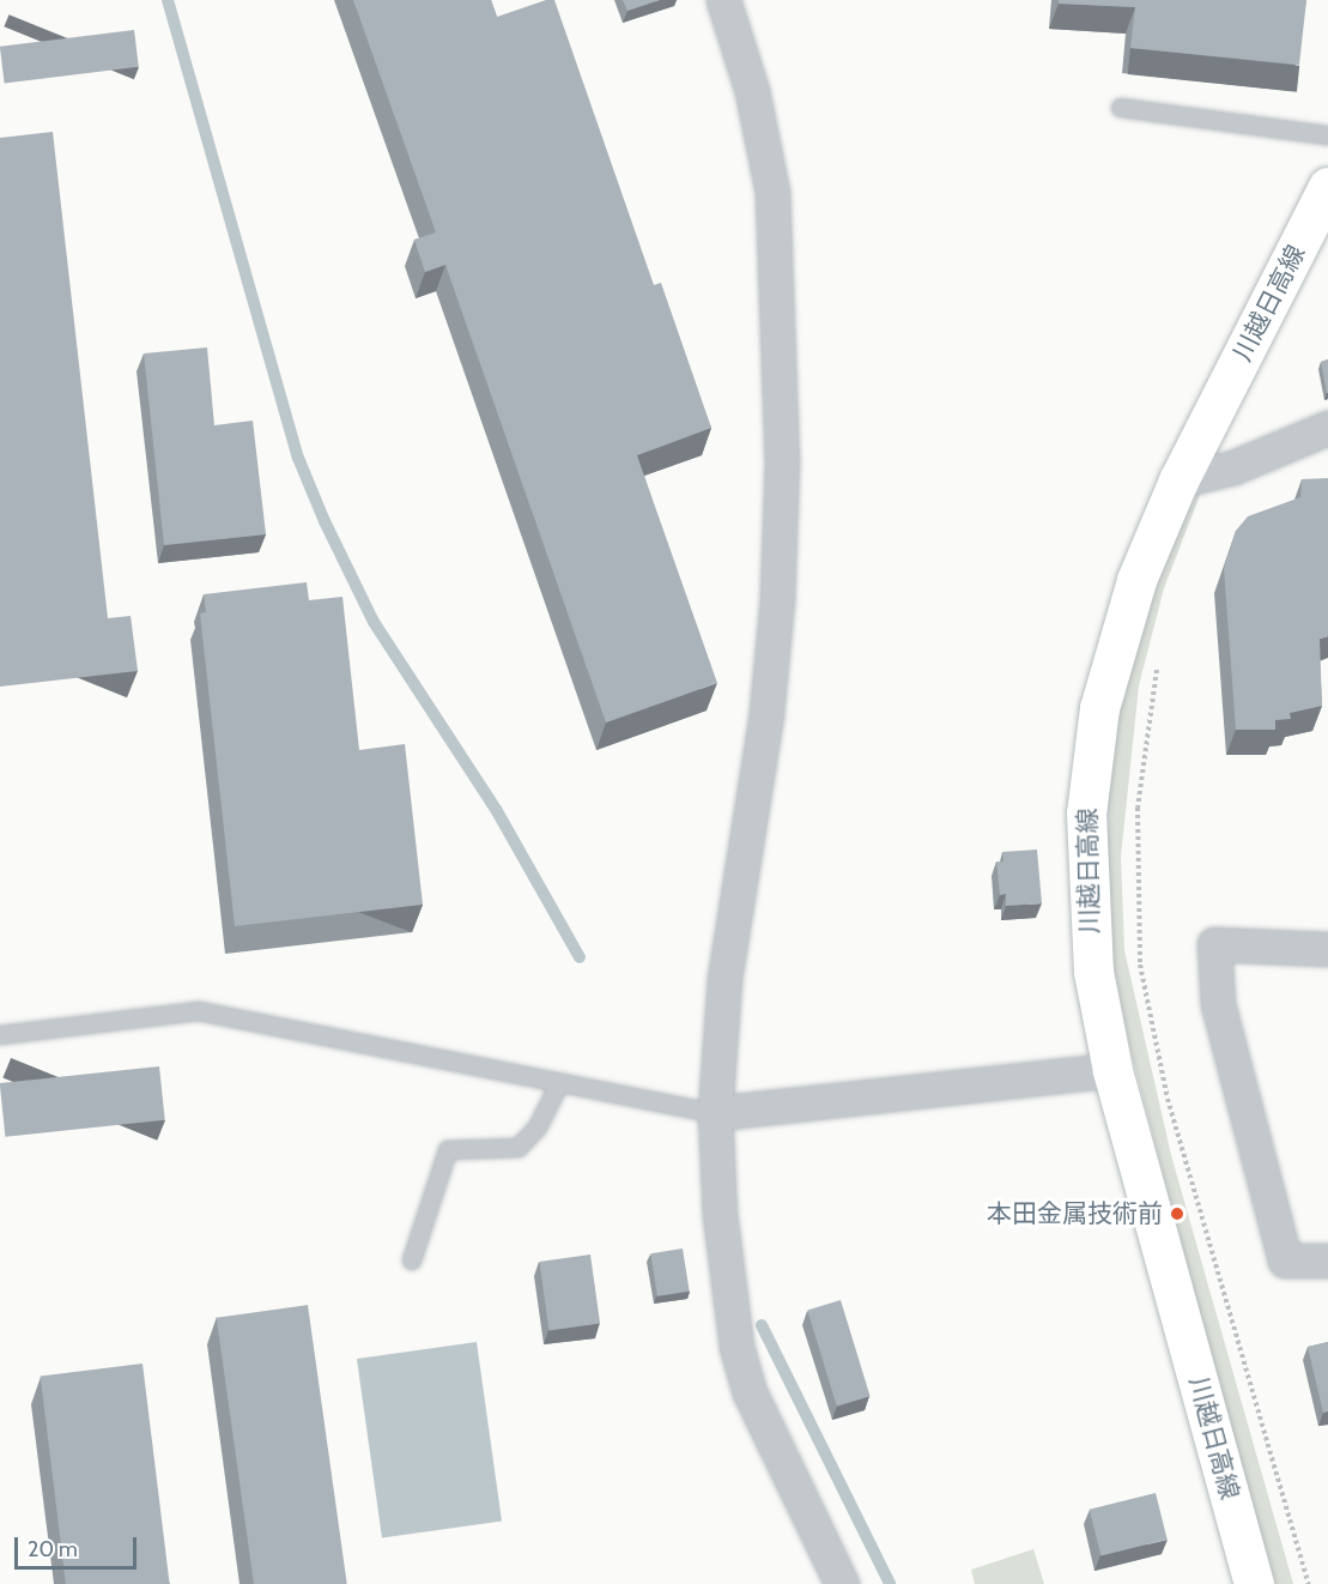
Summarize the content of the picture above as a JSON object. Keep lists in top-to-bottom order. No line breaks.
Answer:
{"streets":{"main road":["川越日高線"]},"places":["本田金属技術前"],"scale_bar":"20 m"}
